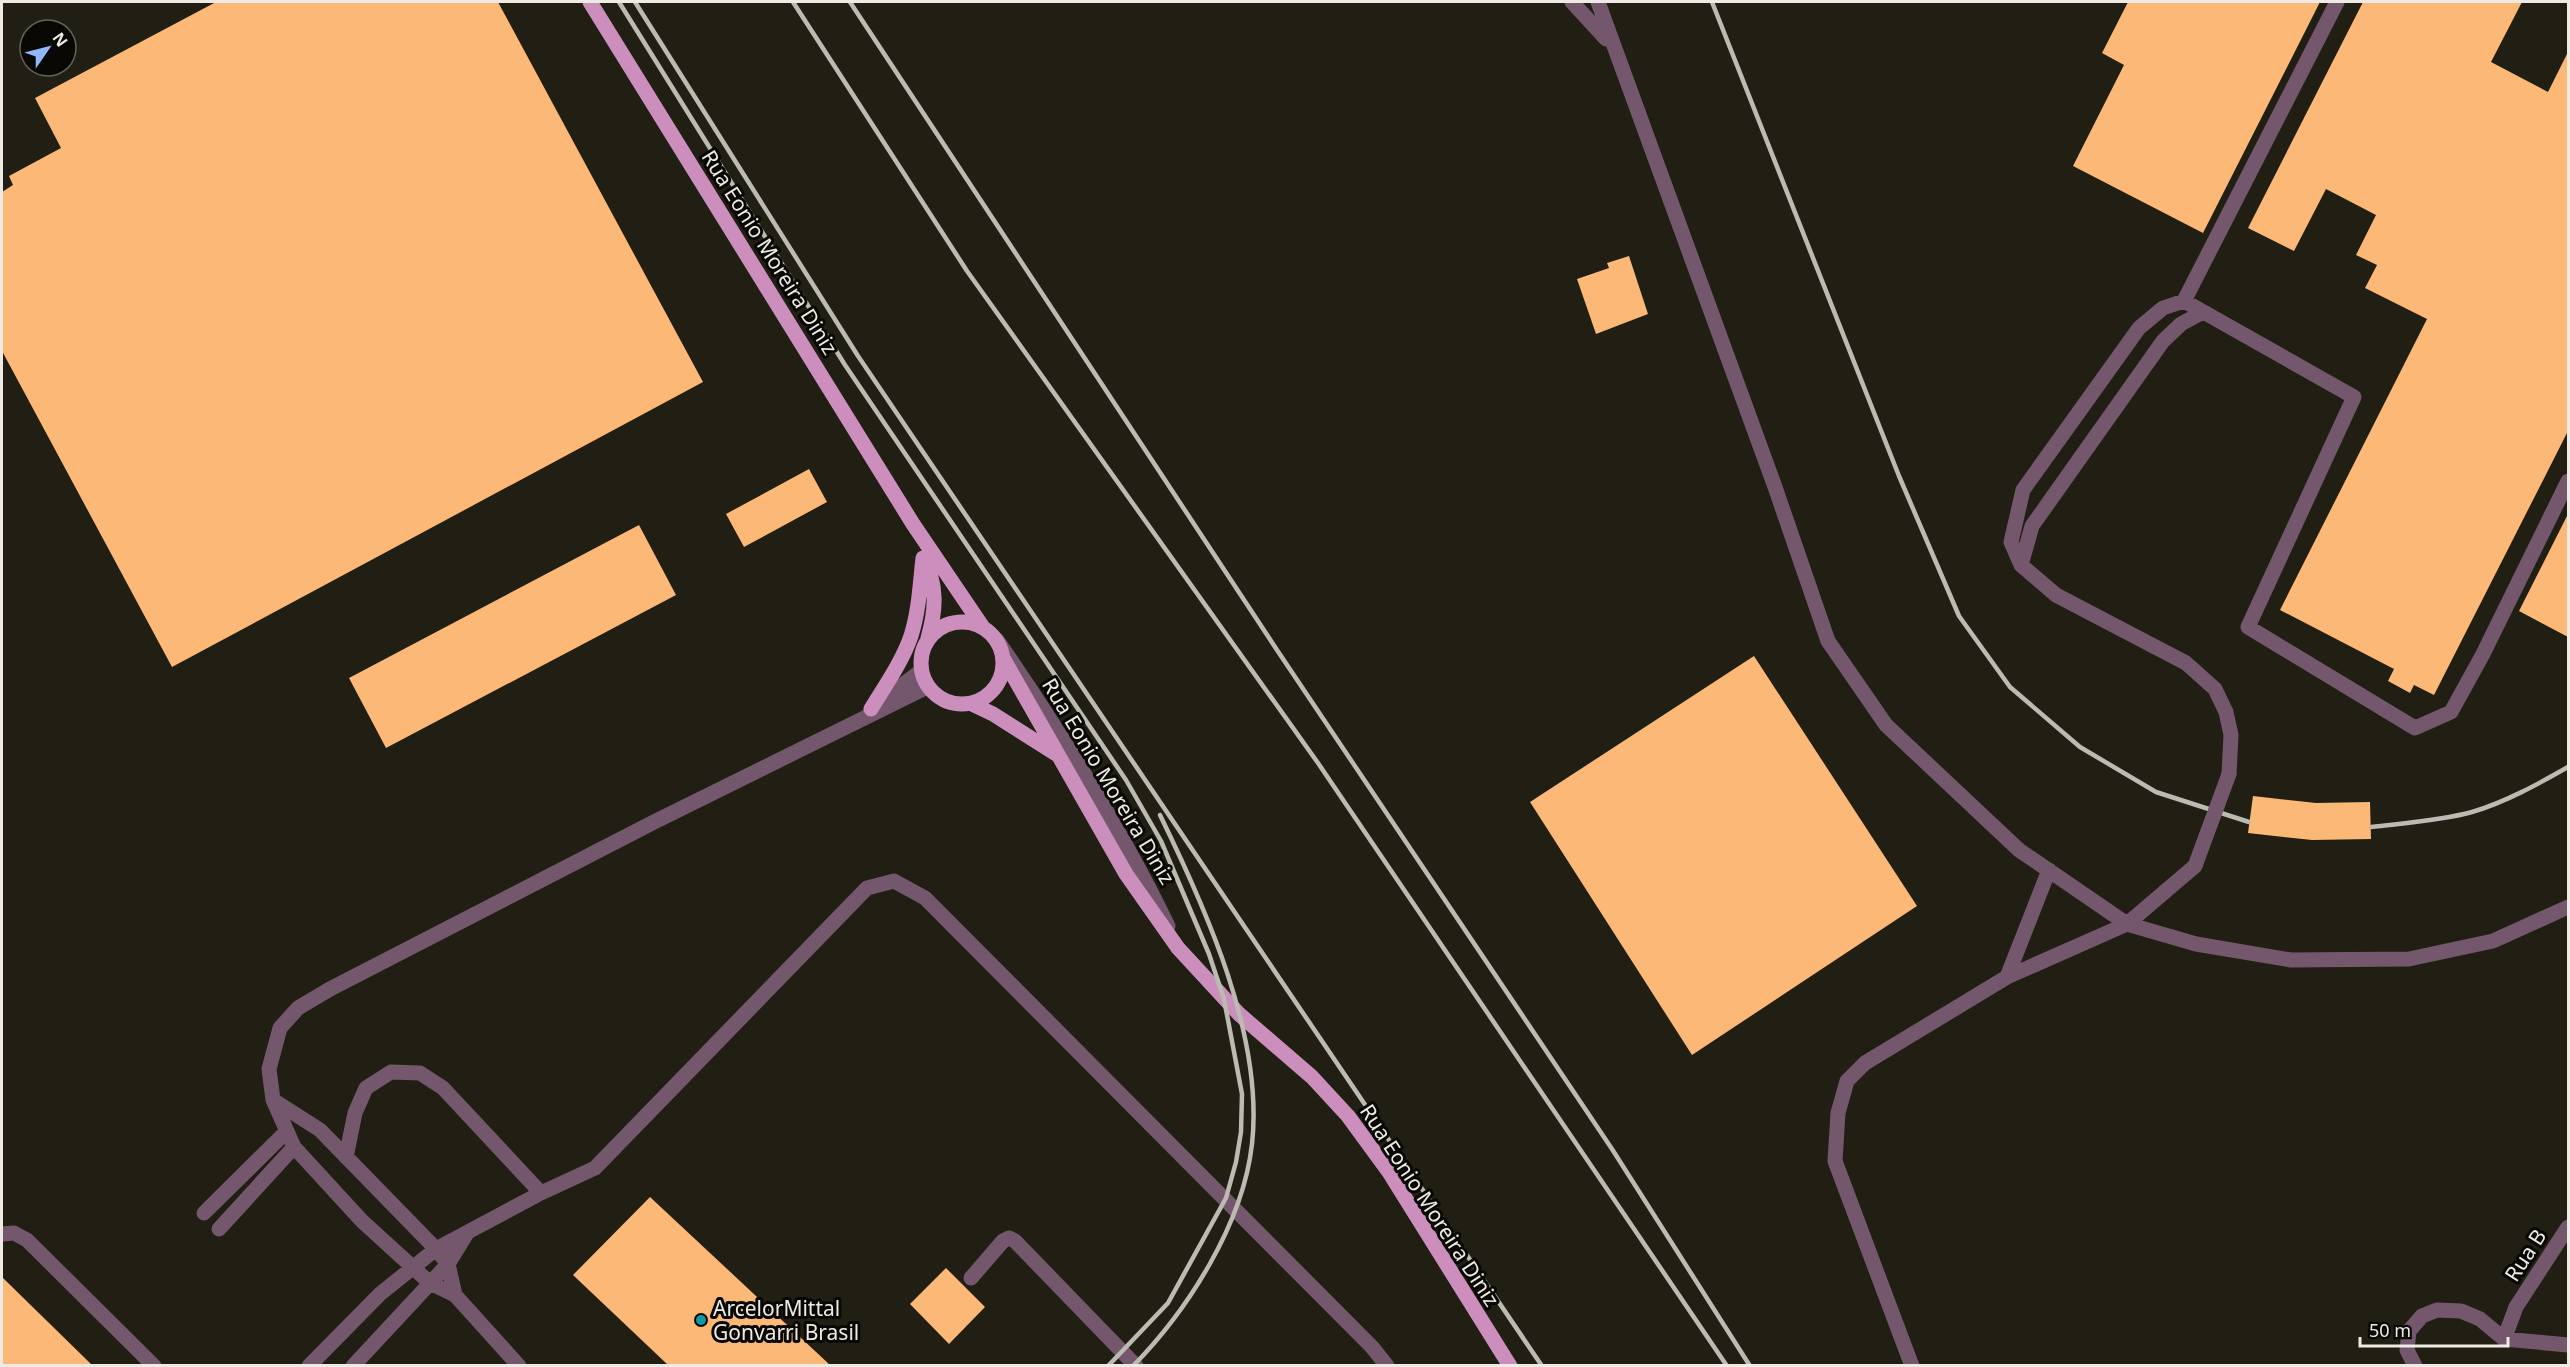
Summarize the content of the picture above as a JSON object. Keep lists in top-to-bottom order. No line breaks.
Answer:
{"streets":{"main road":["Rua Eonio Moreira Diniz"],"street":["Rua B"]},"places":["ArcelorMittal Gonvarri Brasil"],"scale_bar":"50 m","north":"top right"}
